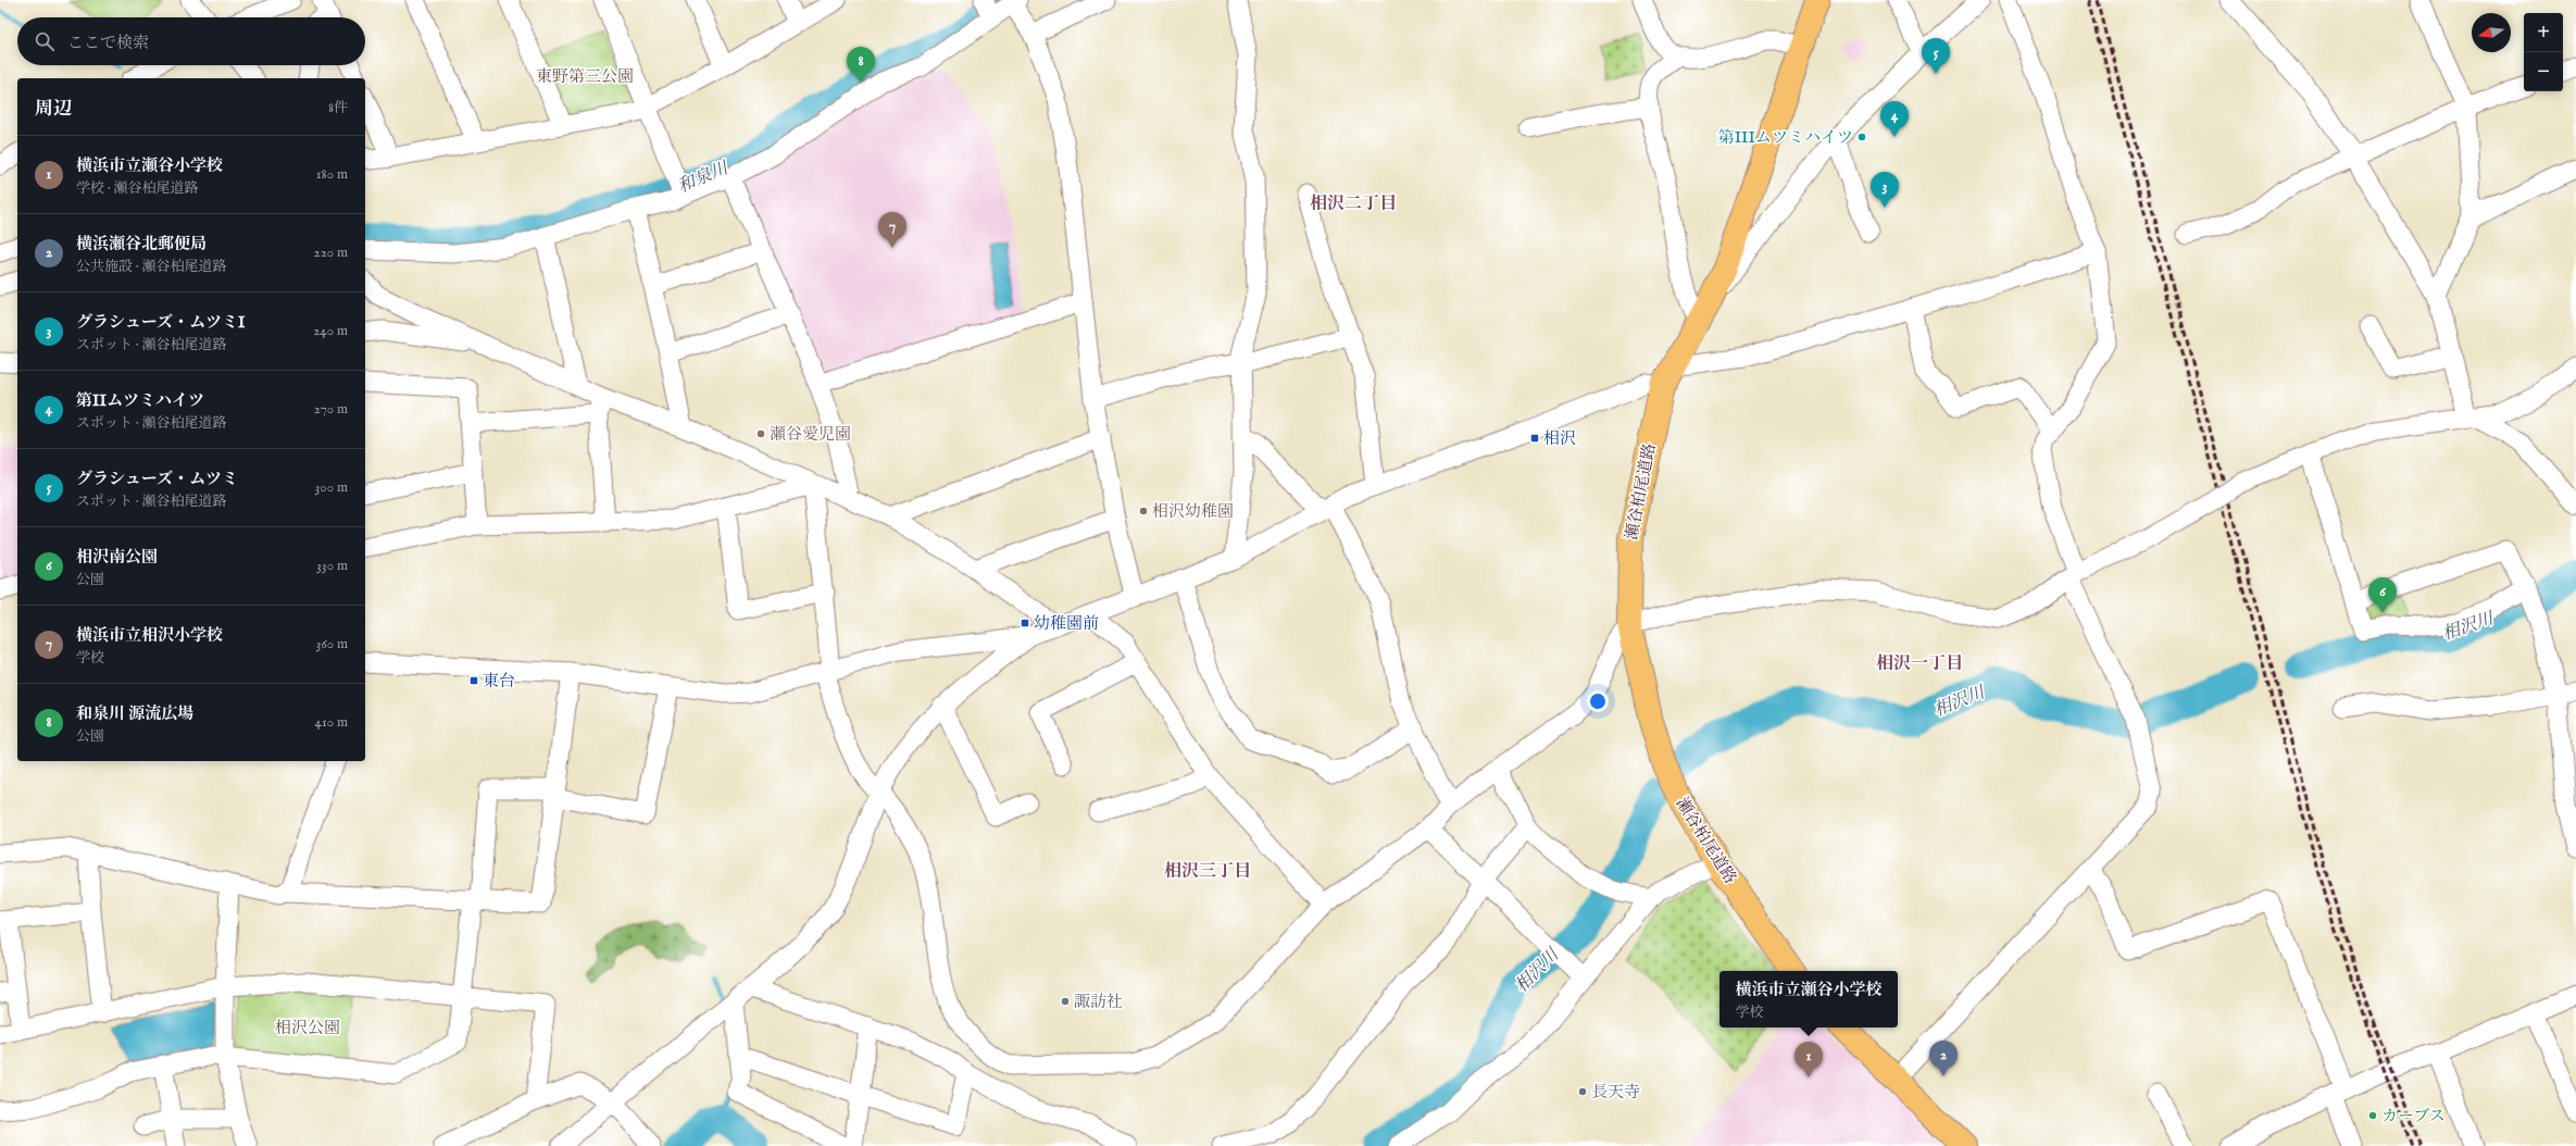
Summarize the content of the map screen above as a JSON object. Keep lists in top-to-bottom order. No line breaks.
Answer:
{"streets":{"main road":["瀬谷柏尾道路"]},"districts":["相沢二丁目","相沢一丁目","相沢三丁目"],"water":["和泉川","相沢川"],"parks":["東野第三公園","相沢公園"],"places":{"other":["第IIIムツミハイツ","瀬谷愛児園","相沢幼稚園","諏訪社","長天寺","カーブス"],"transit":["相沢","幼稚園前","東台"]},"north":"left","page":{"map_buttons":["+","−"],"search":"ここで検索","pins":["5","8","4","3","7","6","2","1"],"heading":["周辺","8件"],"list":[{"mark":"1","name":"横浜市立瀬谷小学校","note":"学校 · 瀬谷柏尾道路","value":"180 m"},{"mark":"2","name":"横浜瀬谷北郵便局","note":"公共施設 · 瀬谷柏尾道路","value":"220 m"},{"mark":"3","name":"グラシューズ・ムツミI","note":"スポット · 瀬谷柏尾道路","value":"240 m"},{"mark":"4","name":"第IIムツミハイツ","note":"スポット · 瀬谷柏尾道路","value":"270 m"},{"mark":"5","name":"グラシューズ・ムツミ","note":"スポット · 瀬谷柏尾道路","value":"300 m"},{"mark":"6","name":"相沢南公園","note":"公園","value":"330 m"},{"mark":"7","name":"横浜市立相沢小学校","note":"学校","value":"360 m"},{"mark":"8","name":"和泉川 源流広場","note":"公園","value":"410 m"}],"popup":["横浜市立瀬谷小学校","学校"]}}
